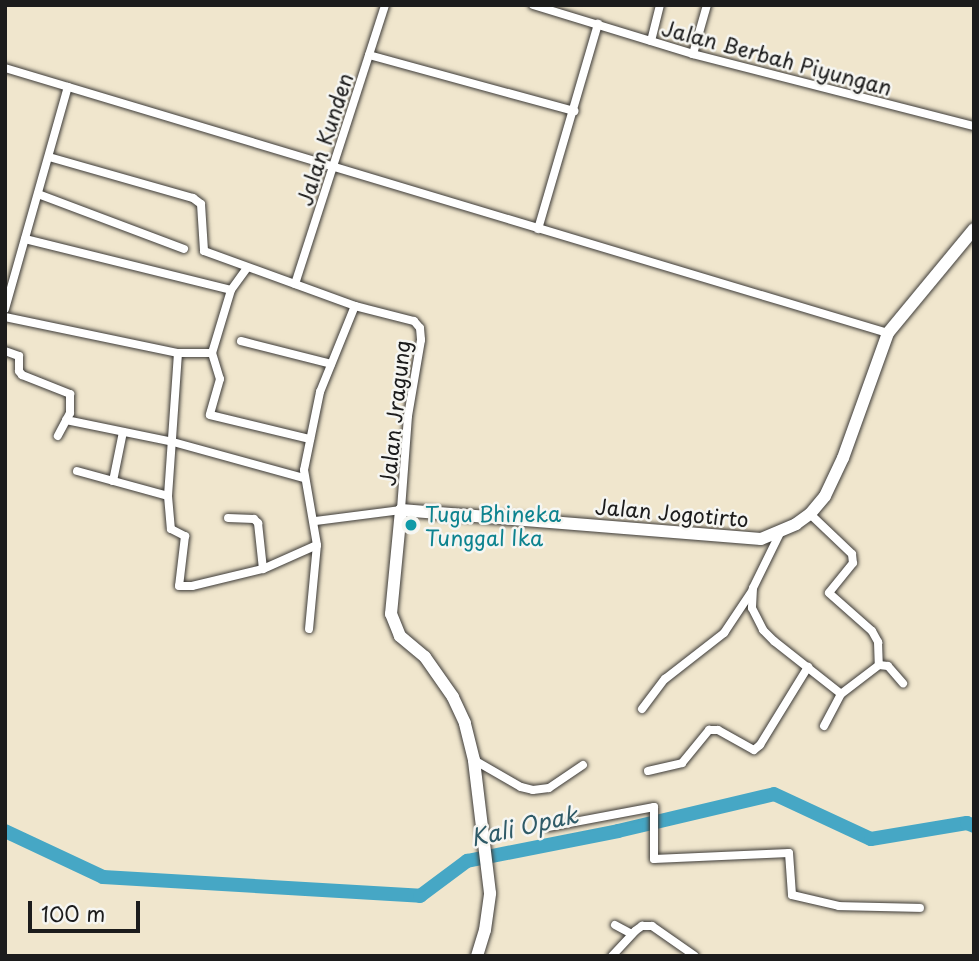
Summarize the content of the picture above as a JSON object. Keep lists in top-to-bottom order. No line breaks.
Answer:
{"streets":{"street":["Jalan Berbah Piyungan","Jalan Kunden","Jalan Jragung","Jalan Jogotirto"]},"crossings":[["Jalan Kunden","Jalan Jragung"],["Jalan Jragung","Jalan Jogotirto"]],"water":["Kali Opak"],"places":["Tugu Bhineka Tunggal Ika"],"scale_bar":"100 m"}
